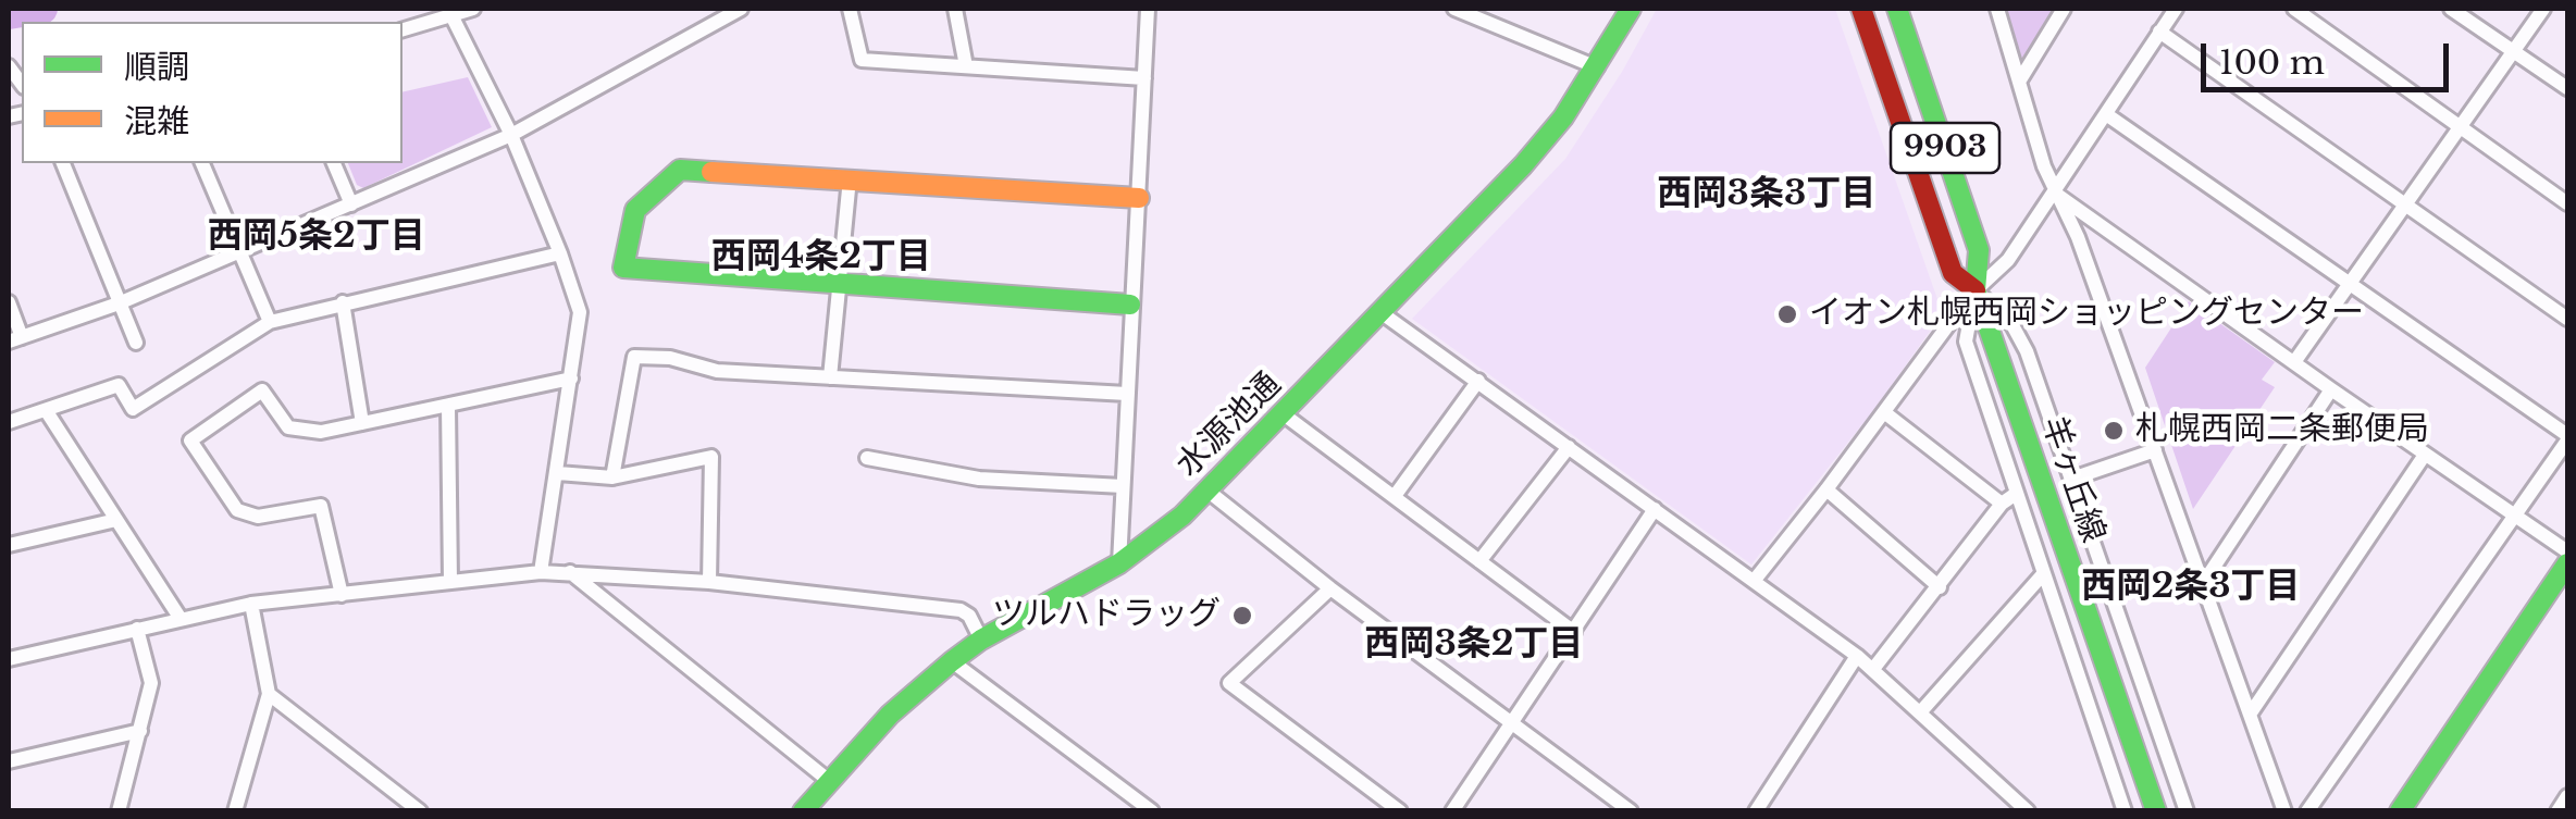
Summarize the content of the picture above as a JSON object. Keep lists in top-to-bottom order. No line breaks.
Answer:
{"streets":{"street":["9903","水源池通","羊ヶ丘線"]},"districts":["西岡3条3丁目","西岡5条2丁目","西岡4条2丁目","西岡2条3丁目","西岡3条2丁目"],"places":["イオン札幌西岡ショッピングセンター","札幌西岡二条郵便局","ツルハドラッグ"],"legend":["順調","混雑"],"scale_bar":"100 m"}
